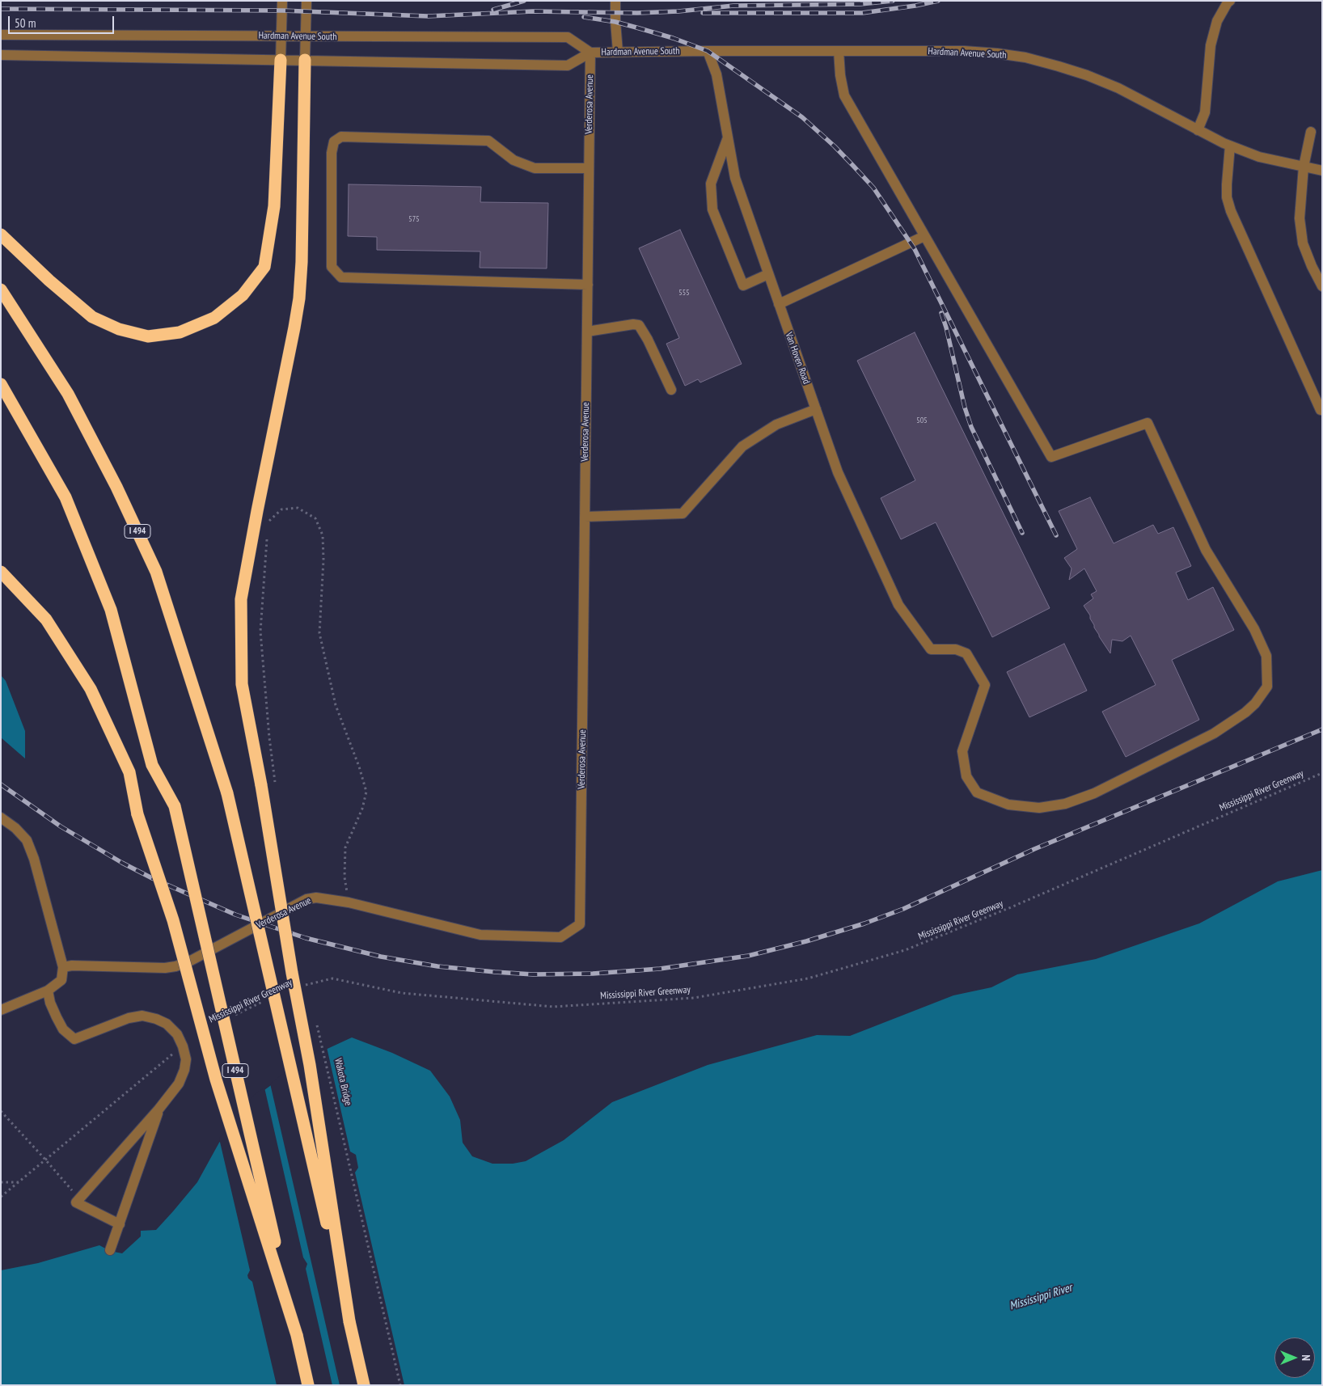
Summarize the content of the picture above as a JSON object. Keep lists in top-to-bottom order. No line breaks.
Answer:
{"streets":{"highway":["I 494"],"street":["Hardman Avenue South","Verderosa Avenue","Van Hoven Road"],"path":["Mississippi River Greenway","Wakota Bridge"]},"crossings":[["Hardman Avenue South","Verderosa Avenue"],["Hardman Avenue South","Van Hoven Road"]],"water":["Mississippi River"],"house_numbers":["575","555","505"],"scale_bar":"50 m","north":"right"}
